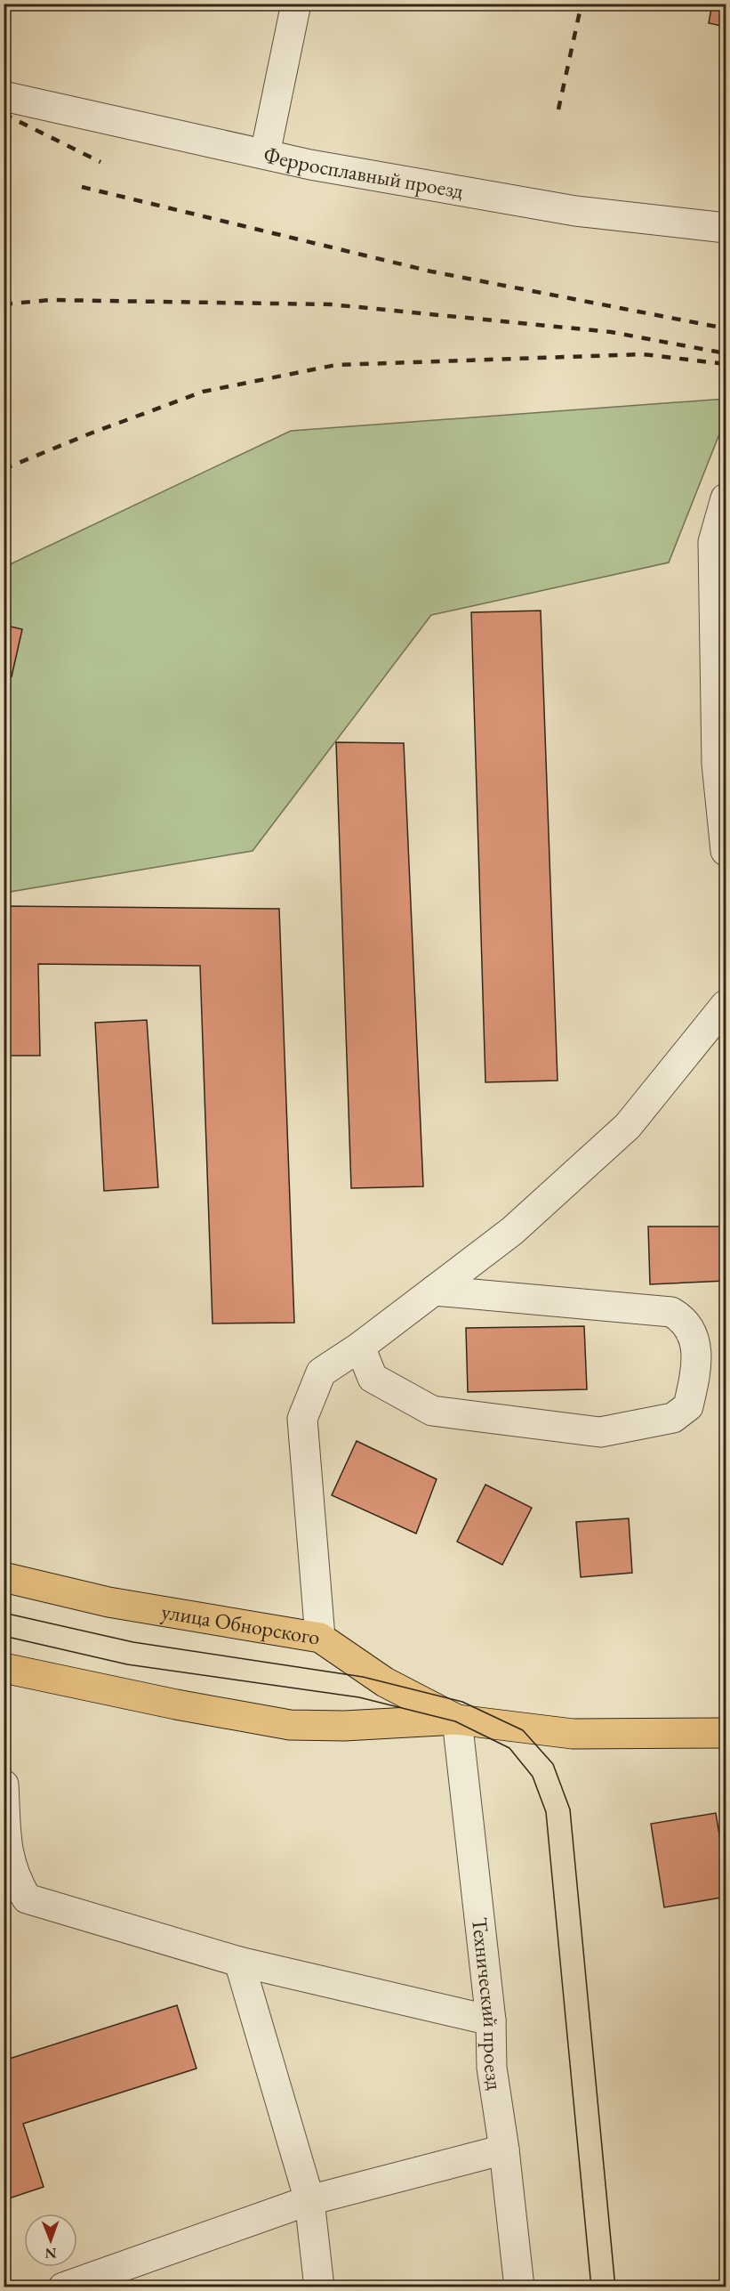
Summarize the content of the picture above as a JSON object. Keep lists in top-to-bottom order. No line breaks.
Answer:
{"streets":{"main road":["улица Обнорского"],"street":["Ферросплавный проезд","Технический проезд"]},"crossings":[["улица Обнорского","Технический проезд"]],"north":"bottom"}
